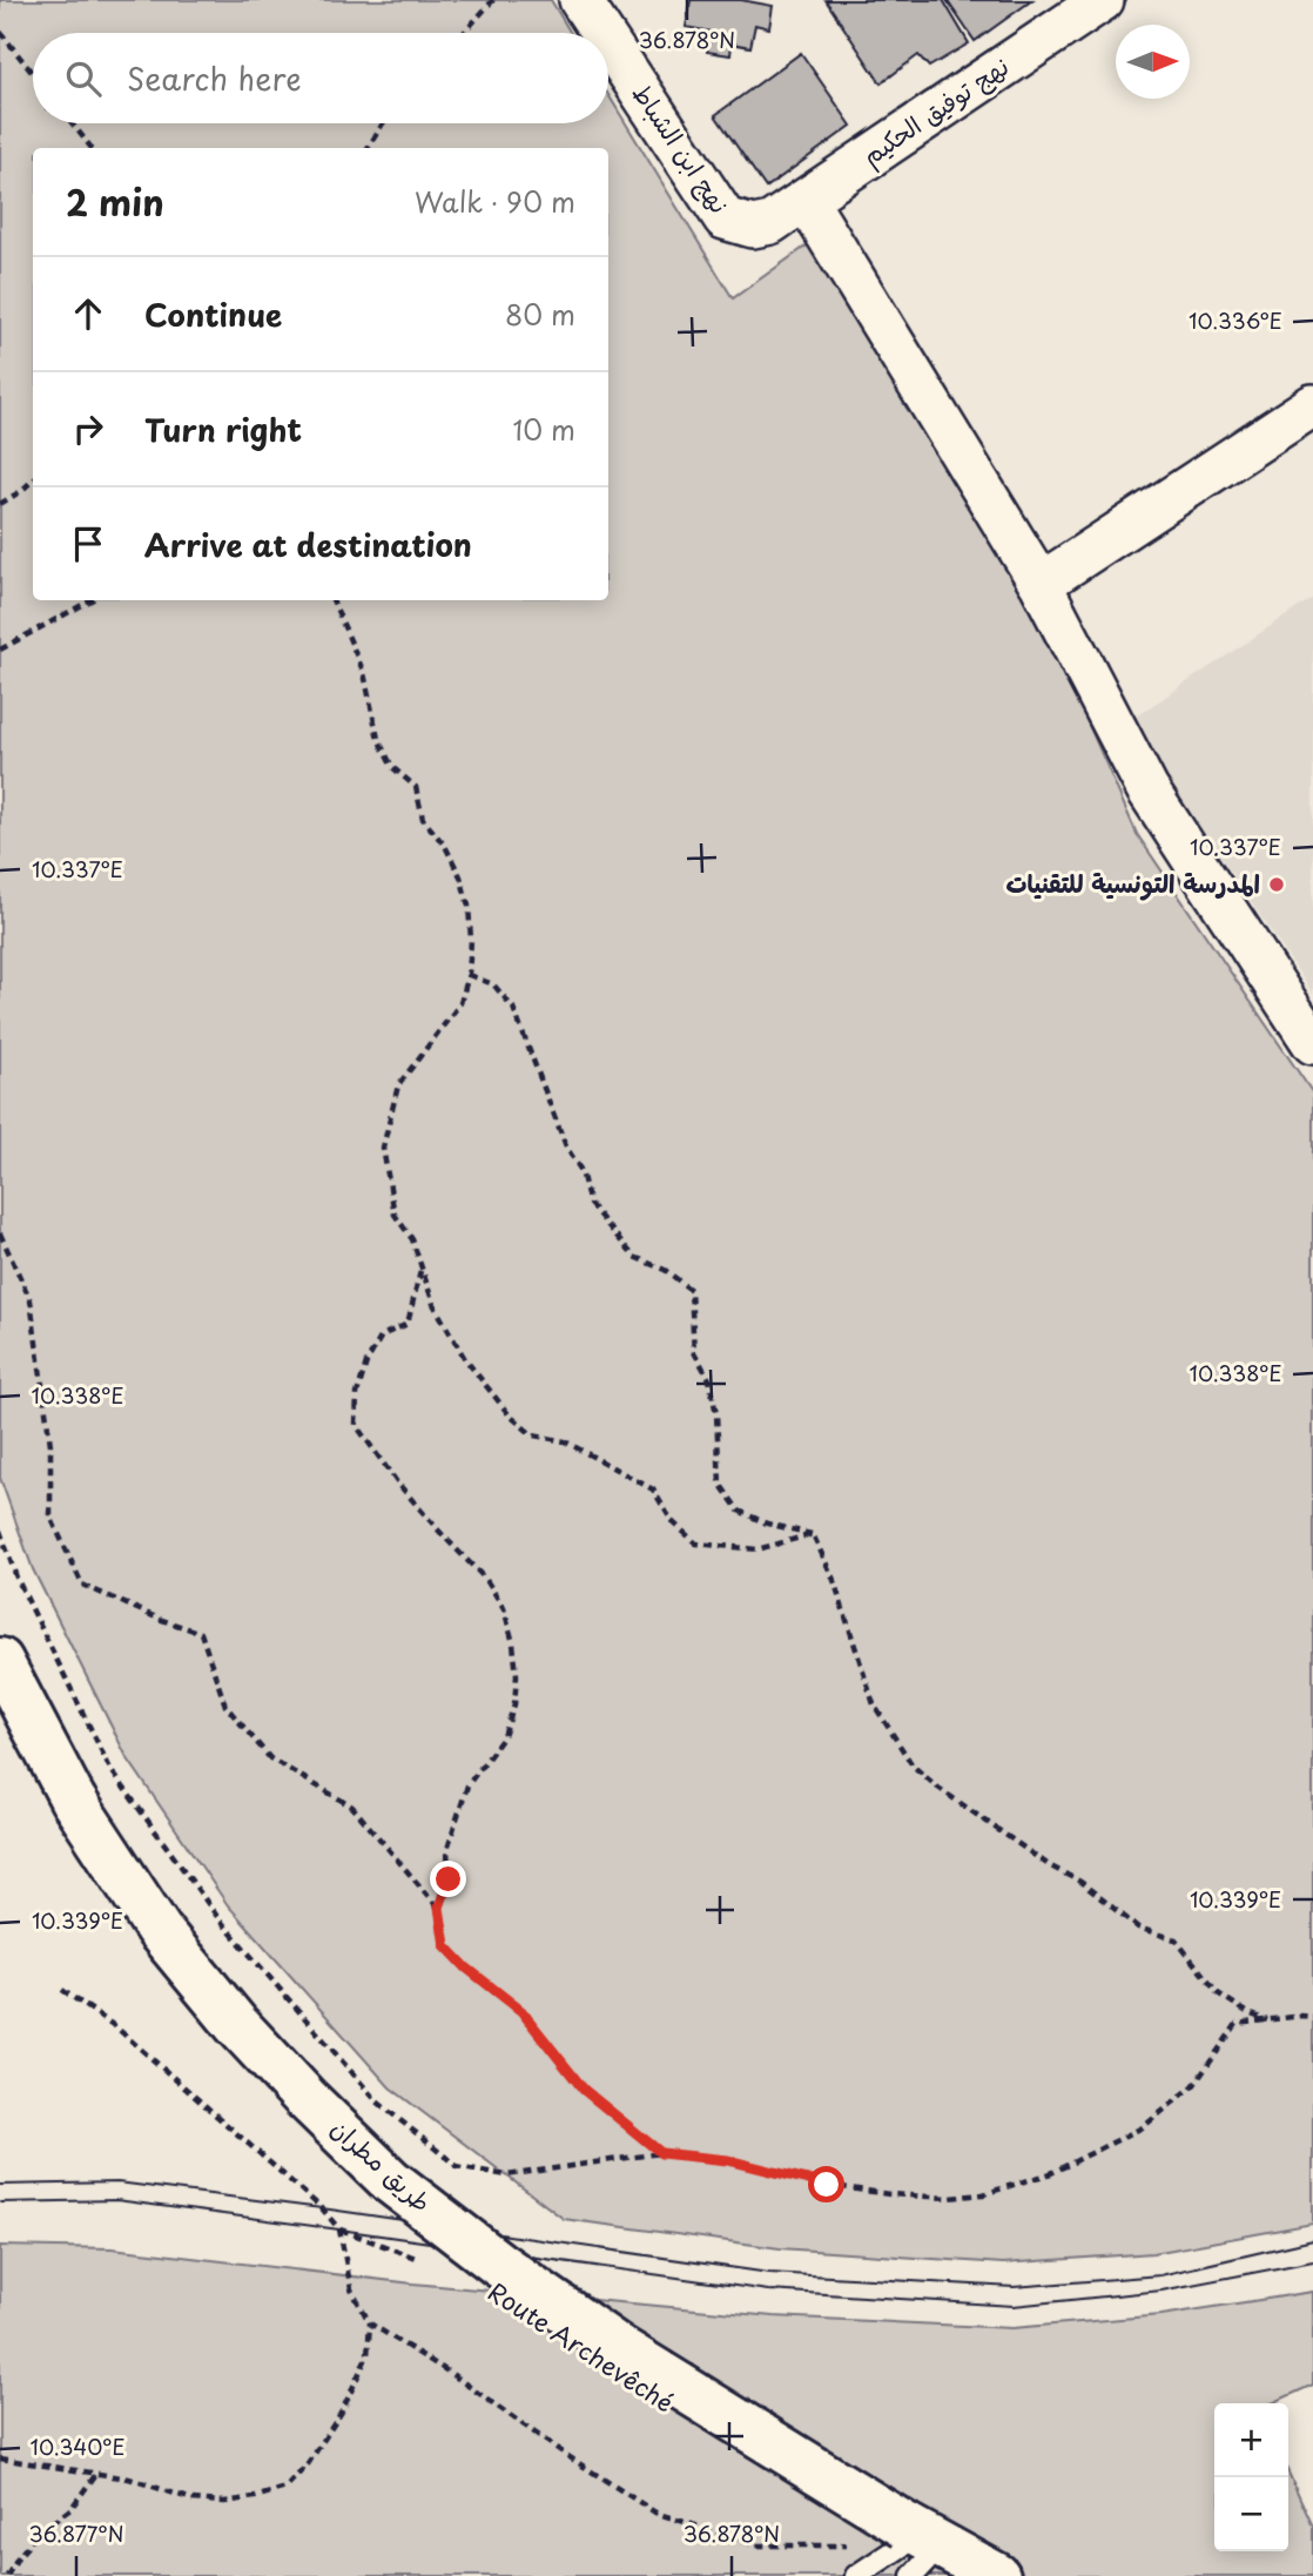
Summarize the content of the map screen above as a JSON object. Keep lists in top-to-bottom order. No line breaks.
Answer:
{"streets":{"street":["نهج توفيق الحكيم","نهج ابن الشباط","طريق مطران"]},"crossings":[["نهج توفيق الحكيم","نهج ابن الشباط"]],"places":["المدرسة التونسية للتقنيات"],"north":"right","page":{"search":"Search here","heading":["2 min","Walk · 90 m"],"list":[["Continue","80 m"],["Turn right","10 m"],"Arrive at destination"],"map_buttons":["+","−"]},"coordinates":["36.878°N","10.336°E","10.337°E","10.338°E","10.339°E","10.340°E","36.877°N"]}
